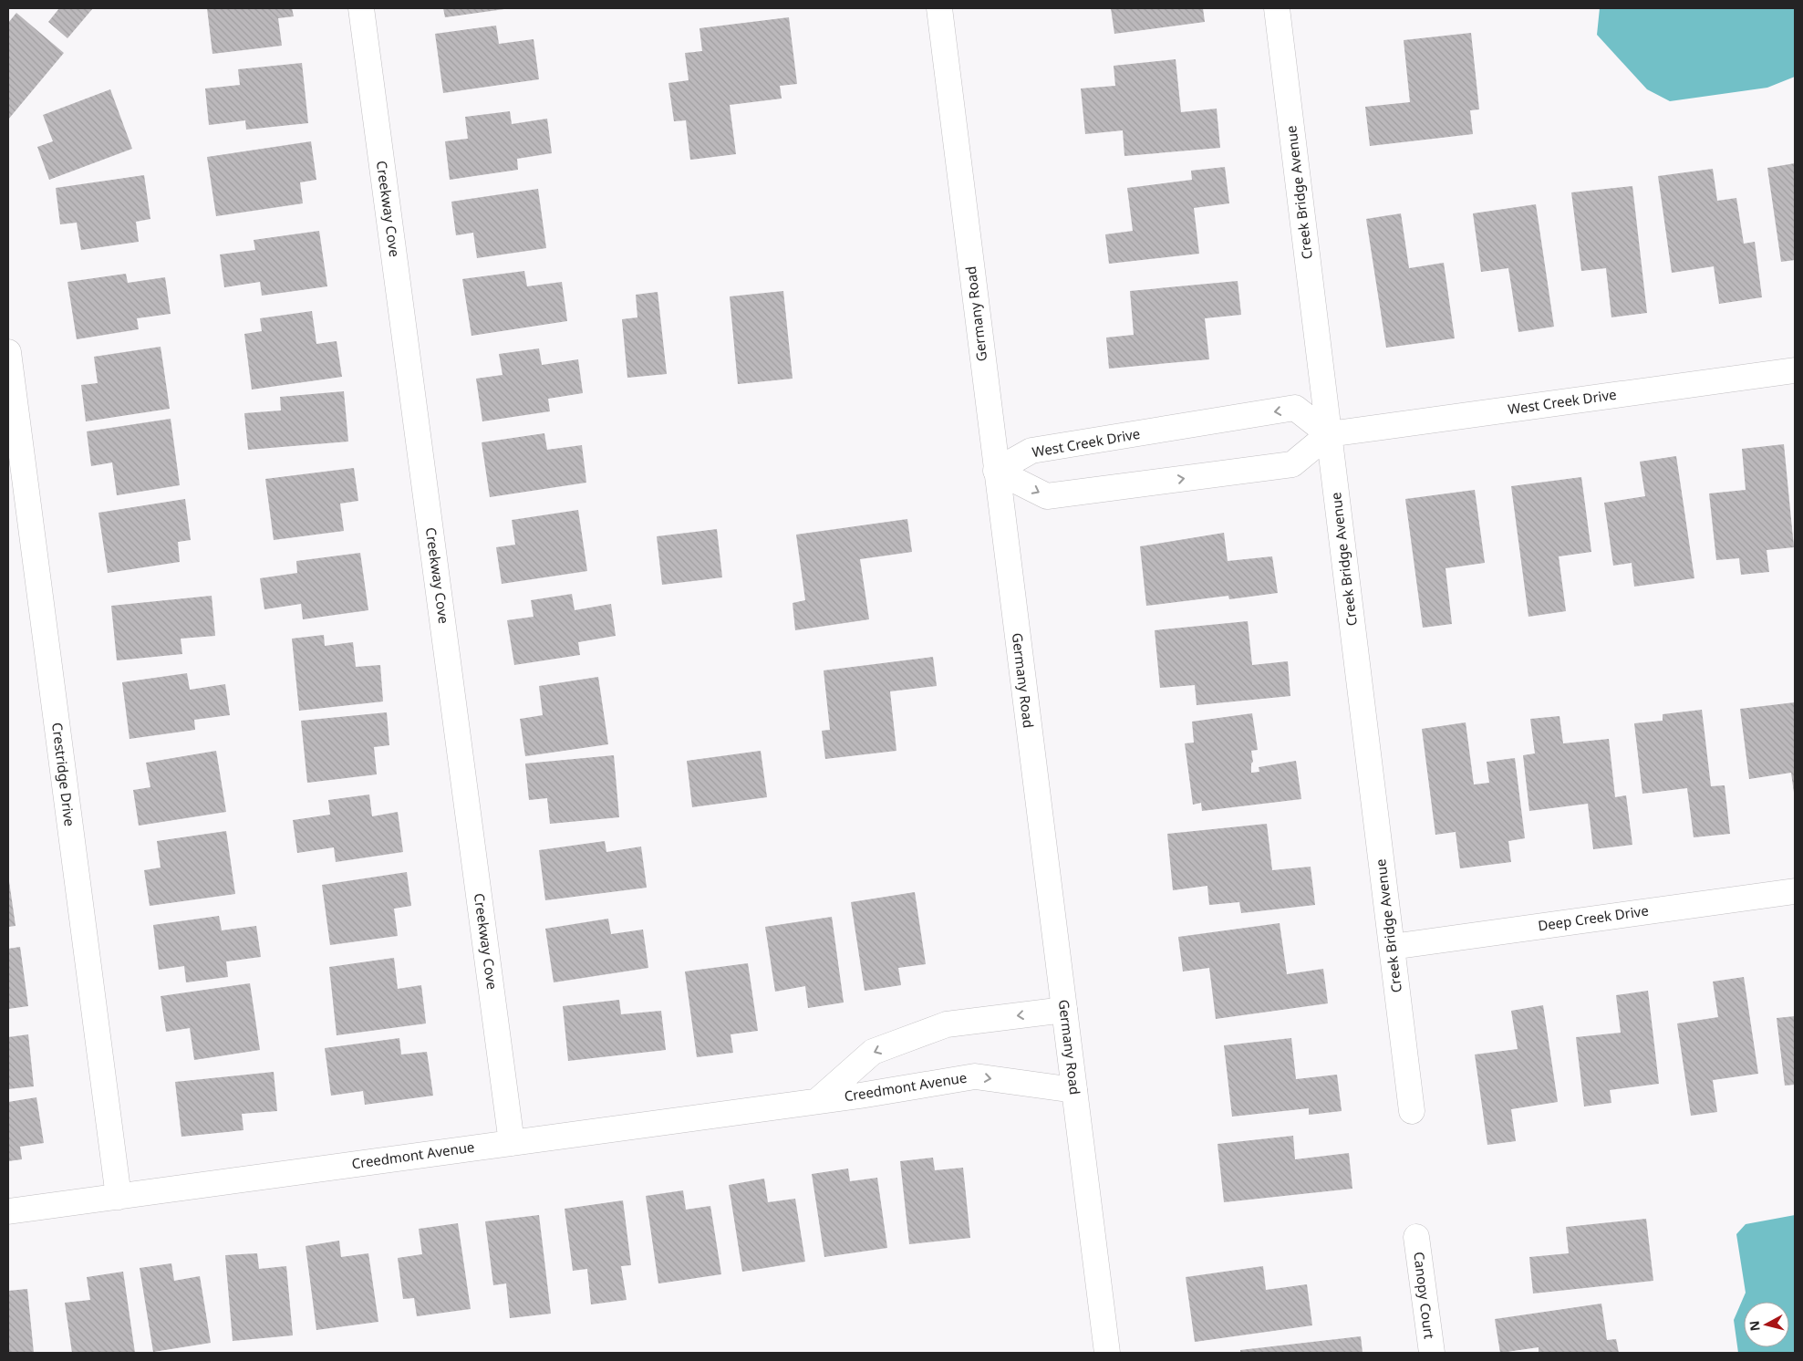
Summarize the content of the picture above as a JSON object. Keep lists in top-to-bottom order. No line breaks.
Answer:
{"streets":{"street":["Creek Bridge Avenue","Creekway Cove","Germany Road","West Creek Drive","Crestridge Drive","Deep Creek Drive","Creedmont Avenue","Canopy Court"]},"crossings":[["Creek Bridge Avenue","West Creek Drive"],["Creek Bridge Avenue","Deep Creek Drive"],["Creekway Cove","Creedmont Avenue"],["Germany Road","West Creek Drive"],["Germany Road","Creedmont Avenue"],["Crestridge Drive","Creedmont Avenue"]],"north":"left"}
